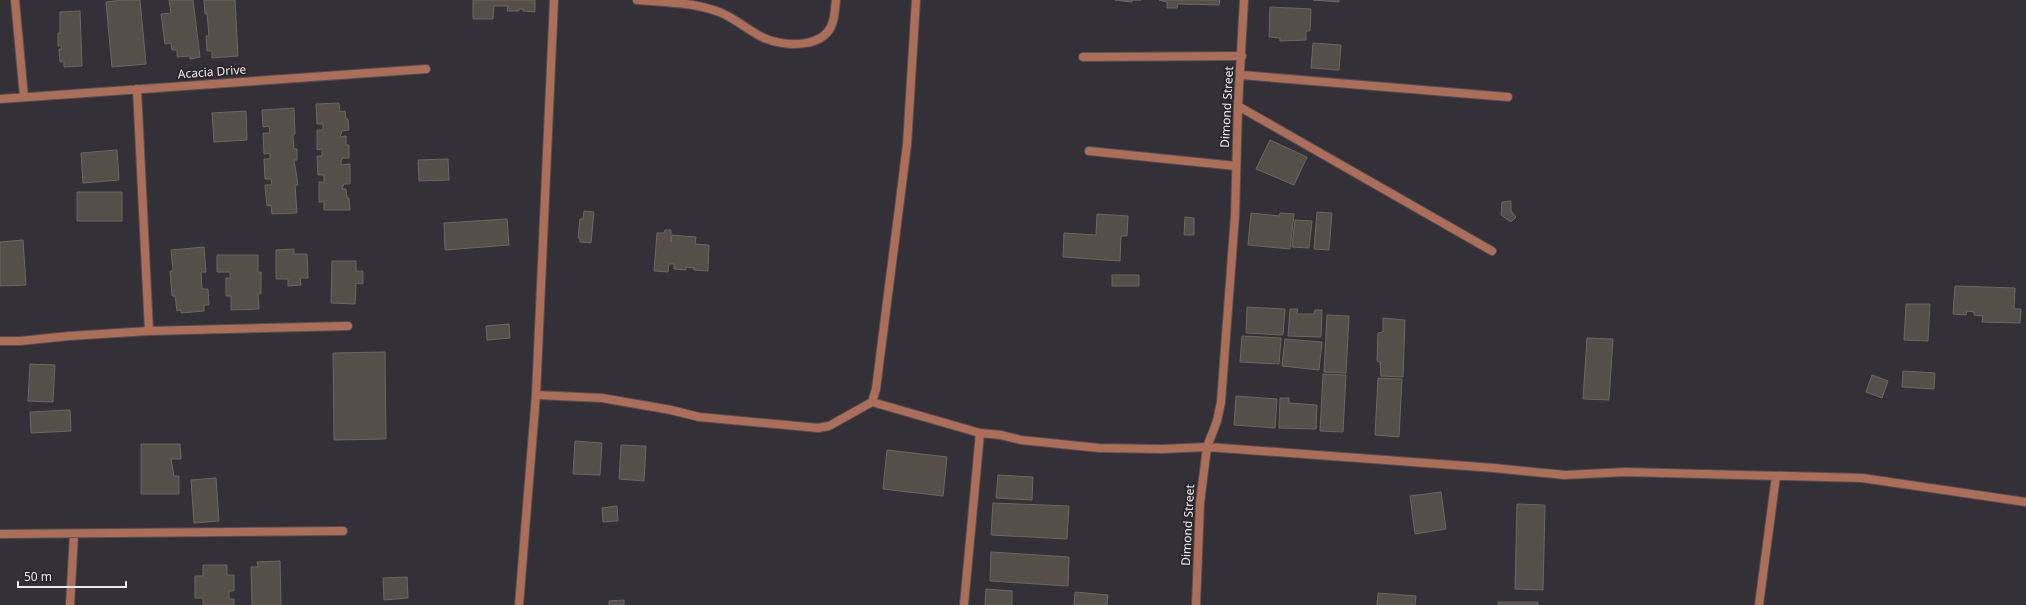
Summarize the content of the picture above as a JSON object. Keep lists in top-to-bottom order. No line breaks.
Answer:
{"streets":{"street":["Acacia Drive","Dimond Street"]},"scale_bar":"50 m"}
